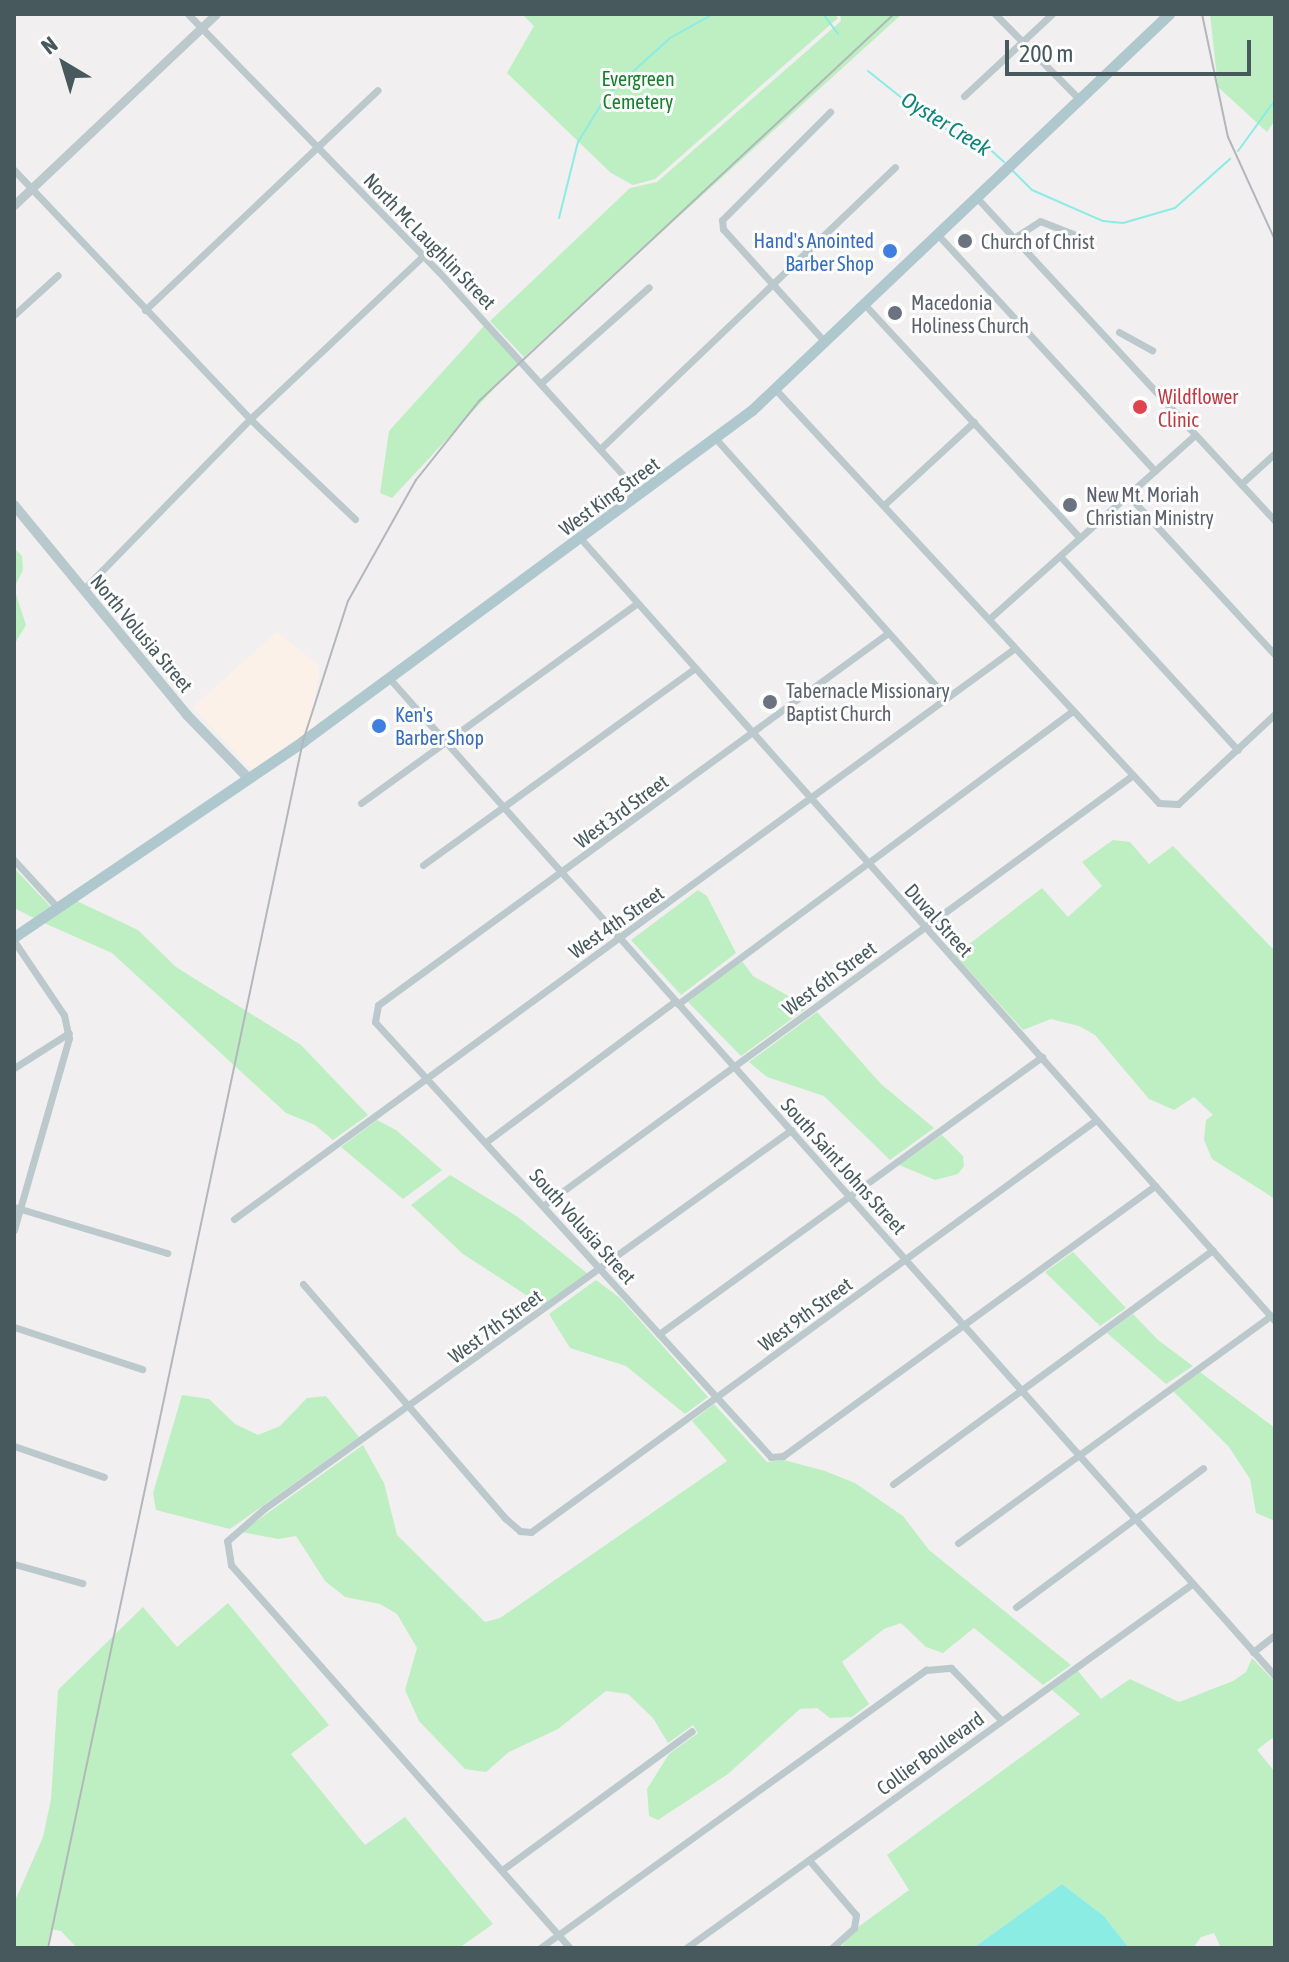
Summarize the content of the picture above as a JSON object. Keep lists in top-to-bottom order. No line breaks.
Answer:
{"streets":{"main road":["West King Street","North Volusia Street"],"street":["North Mc Laughlin Street","West 3rd Street","Duval Street","West 4th Street","West 6th Street","South Saint Johns Street","South Volusia Street","West 9th Street","West 7th Street","Collier Boulevard"]},"crossings":[["North Mc Laughlin Street","West King Street"],["West King Street","North Volusia Street"],["West King Street","Duval Street"],["West King Street","South Saint Johns Street"],["West 3rd Street","Duval Street"],["West 3rd Street","South Saint Johns Street"],["West 3rd Street","South Volusia Street"],["Duval Street","West 4th Street"],["Duval Street","West 6th Street"],["Duval Street","West 9th Street"],["West 4th Street","South Saint Johns Street"],["West 4th Street","South Volusia Street"],["West 6th Street","South Saint Johns Street"],["West 6th Street","South Volusia Street"],["South Saint Johns Street","South Volusia Street"],["South Saint Johns Street","West 9th Street"],["South Saint Johns Street","West 7th Street"],["South Saint Johns Street","Collier Boulevard"],["South Volusia Street","West 9th Street"],["South Volusia Street","West 7th Street"],["West 9th Street","West 7th Street"]],"water":["Oyster Creek"],"parks":["Evergreen Cemetery"],"places":["Church of Christ","Hand's Anointed Barber Shop","Macedonia Holiness Church","Wildflower Clinic","New Mt. Moriah Christian Ministry","Tabernacle Missionary Baptist Church","Ken's Barber Shop"],"scale_bar":"200 m","north":"top left"}
